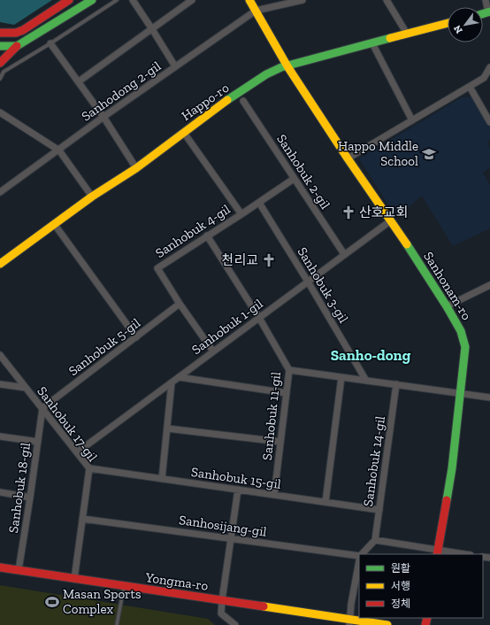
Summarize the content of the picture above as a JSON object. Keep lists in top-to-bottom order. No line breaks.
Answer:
{"streets":{"main road":["Happo-ro","Sanhonam-ro","Yongma-ro"],"street":["Sanhodong 2-gil","Sanhobuk 2-gil","Sanhobuk 4-gil","Sanhobuk 3-gil","Sanhobuk 1-gil","Sanhobuk 5-gil","Sanhobuk 11-gil","Sanhobuk 17-gil","Sanhobuk 14-gil","Sanhobuk 15-gil","Sanhobuk 18-gil","Sanhosijang-gil"]},"crossings":[["Sanhodong 2-gil","Sanhonam-ro"],["Happo-ro","Sanhobuk 4-gil"],["Happo-ro","Sanhonam-ro"],["Sanhobuk 2-gil","Sanhobuk 1-gil"],["Sanhobuk 4-gil","Sanhobuk 1-gil"],["Sanhobuk 4-gil","Sanhobuk 5-gil"],["Sanhobuk 4-gil","Sanhobuk 11-gil"],["Sanhobuk 3-gil","Sanhobuk 1-gil"],["Sanhonam-ro","Sanhobuk 1-gil"],["Sanhobuk 1-gil","Sanhobuk 11-gil"],["Sanhobuk 1-gil","Sanhobuk 17-gil"],["Sanhobuk 5-gil","Sanhobuk 17-gil"],["Sanhobuk 5-gil","Sanhobuk 18-gil"],["Sanhobuk 11-gil","Sanhobuk 15-gil"],["Sanhobuk 17-gil","Sanhobuk 15-gil"],["Sanhobuk 17-gil","Sanhobuk 18-gil"],["Sanhobuk 17-gil","Sanhosijang-gil"],["Sanhobuk 17-gil","Yongma-ro"],["Sanhobuk 14-gil","Sanhobuk 15-gil"],["Sanhobuk 18-gil","Yongma-ro"]],"districts":["Sanho-dong"],"places":{"school or university":["Happo Middle School"],"church":["산호교회","천리교"],"sports":["Masan Sports Complex"]},"legend":["원활","서행","정체"],"north":"bottom left"}
